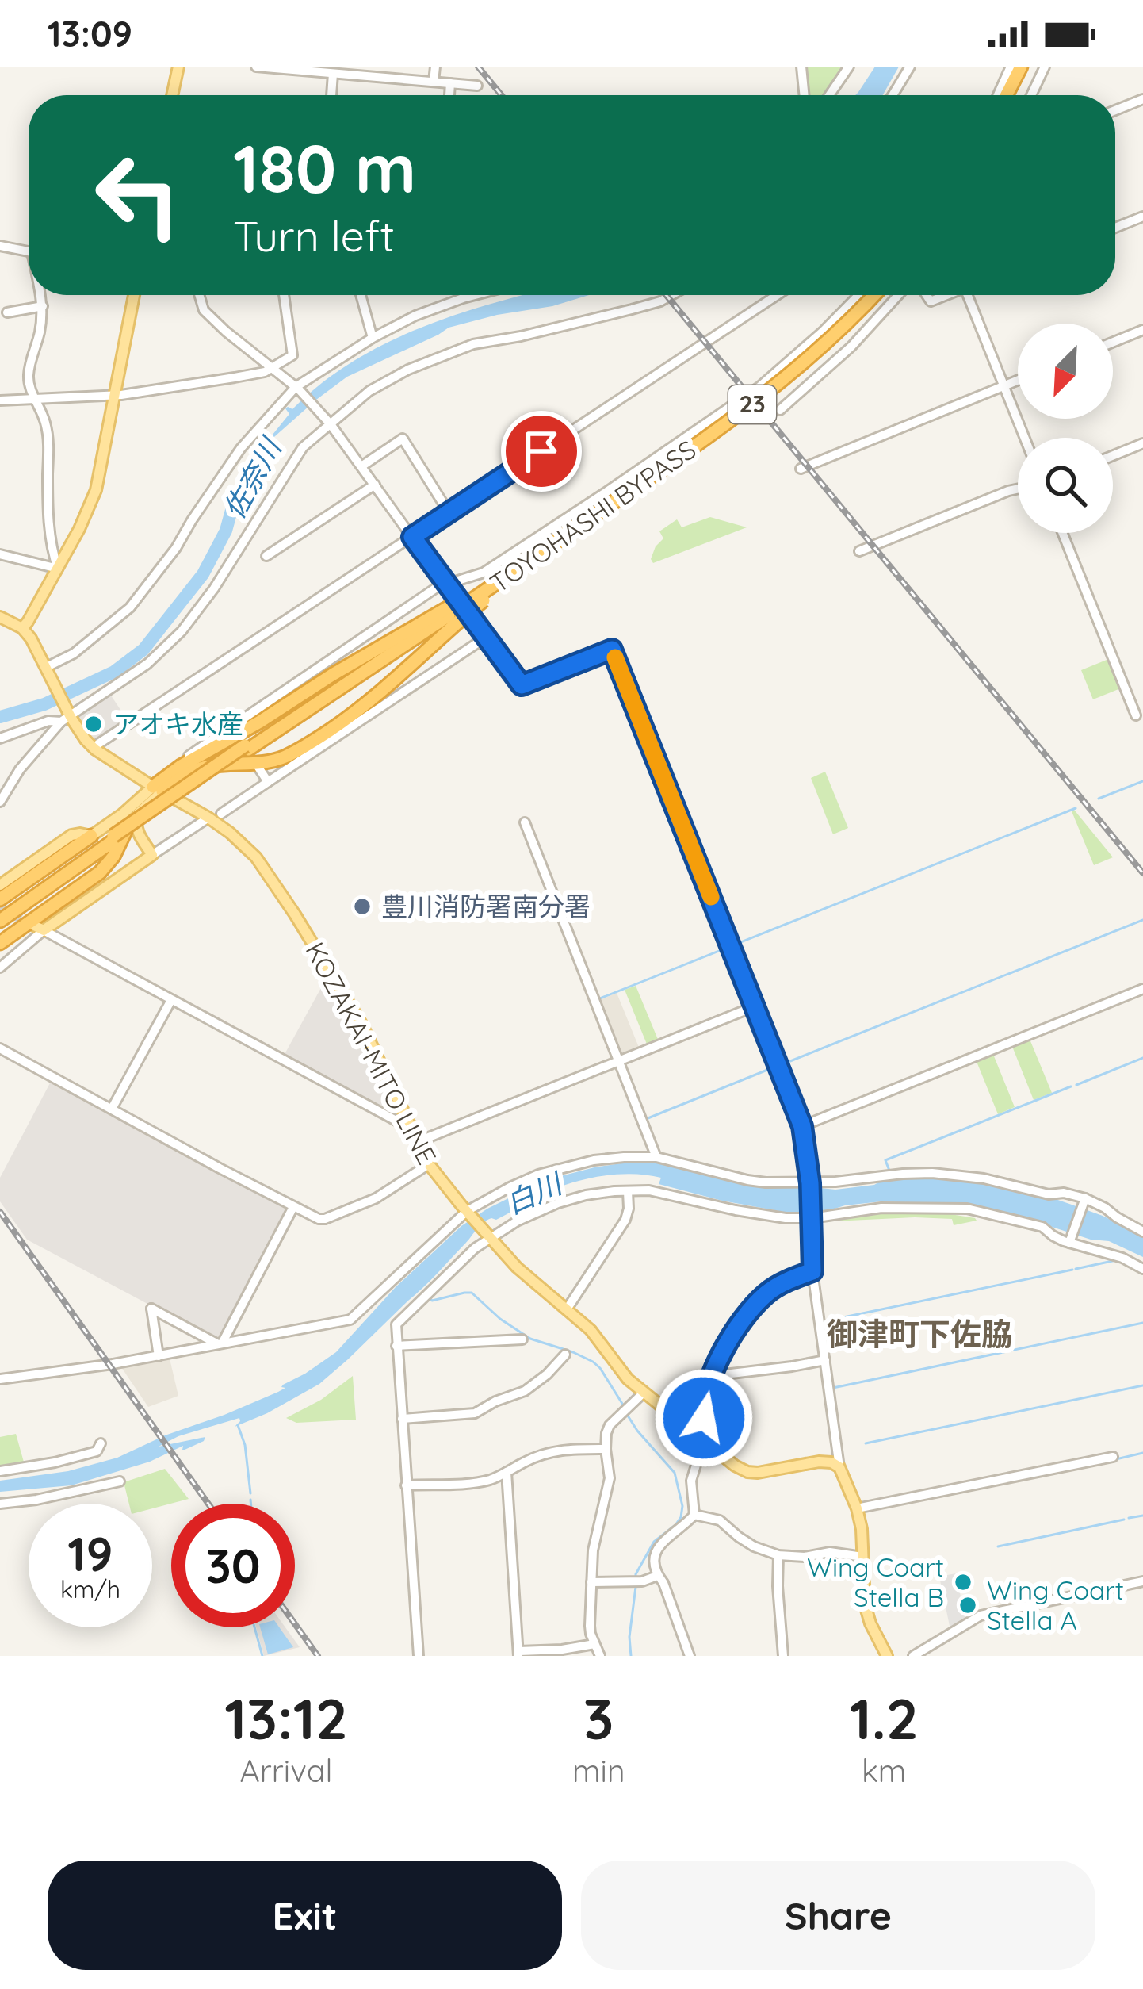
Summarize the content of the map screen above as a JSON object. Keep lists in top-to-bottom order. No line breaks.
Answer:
{"streets":{"highway":["23","TOYOHASHI BYPASS"],"main road":["KOZAKAI-MITO LINE"]},"districts":["御津町下佐脇"],"water":["佐奈川","白川"],"places":["アオキ水産","豊川消防署南分署","Wing Coart Stella B","Wing Coart Stella A"],"north":"bottom left","page":{"status":"13:09","turn":["180 m","Turn left"],"speed":"19 km/h","limit":"30","eta":["13:12","Arrival","3","min","1.2","km"],"buttons":["Exit","Share"]}}
